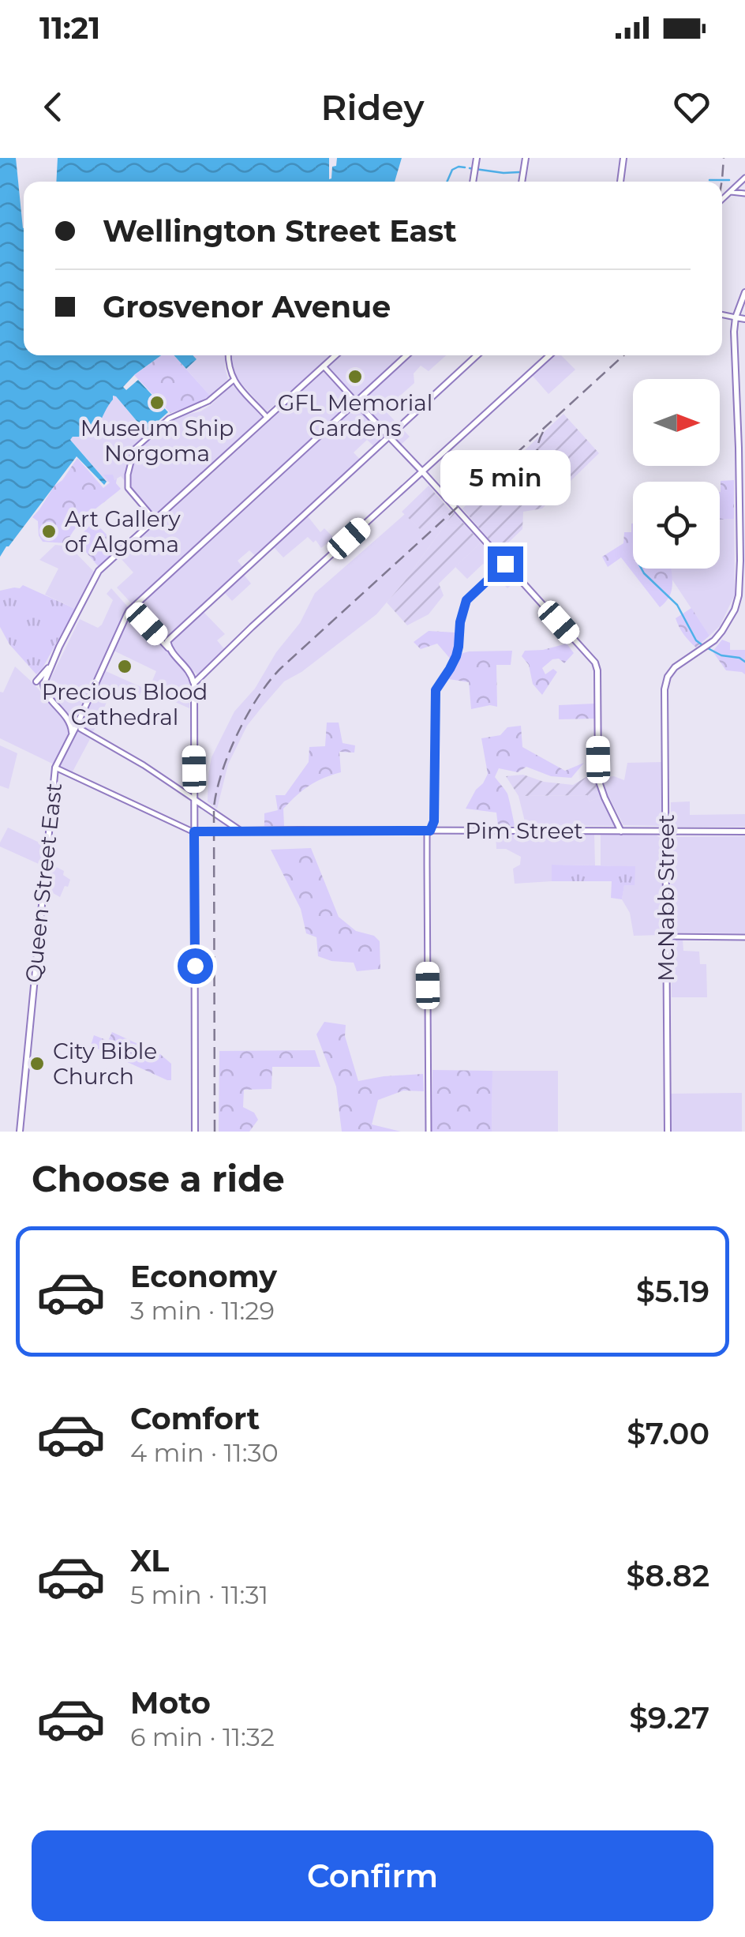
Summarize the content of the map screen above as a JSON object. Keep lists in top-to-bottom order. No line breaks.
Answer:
{"streets":{"main road":["Pim Street","Queen Street East","McNabb Street"]},"crossings":[["Pim Street","McNabb Street"]],"places":["GFL Memorial Gardens","Museum Ship Norgoma","Art Gallery of Algoma","Precious Blood Cathedral","City Bible Church"],"north":"right","page":{"status":"11:21","header":"Ridey","banner":["Wellington Street East","Grosvenor Avenue"],"bubble":"5 min","heading":"Choose a ride","list":[{"name":"Economy","note":"3 min · 11:29","value":"$5.19"},{"name":"Comfort","note":"4 min · 11:30","value":"$7.00"},{"name":"XL","note":"5 min · 11:31","value":"$8.82"},{"name":"Moto","note":"6 min · 11:32","value":"$9.27"}],"buttons":"Confirm"}}
